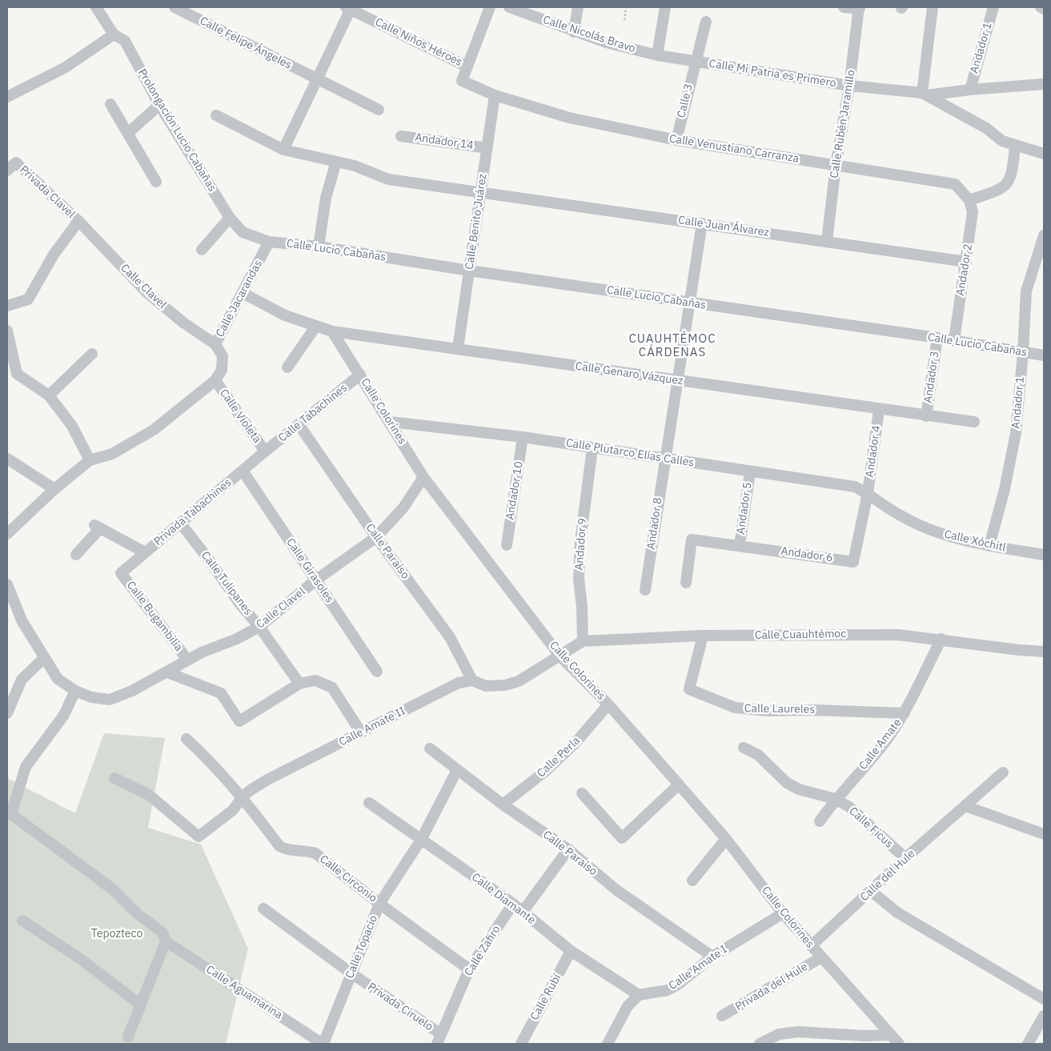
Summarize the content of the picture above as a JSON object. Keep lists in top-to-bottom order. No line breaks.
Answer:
{"streets":{"street":["Calle Nicolás Bravo","Calle Niños Héroes","Calle Felipe Ángeles","Andador 1","Calle Mi Patria es Primero","Calle 3","Calle Rubén Jaramillo","Prolongación Lucio Cabañas","Andador 14","Calle Venustiano Carranza","Privada Clavel","Calle Benito Juárez","Calle Juan Álvarez","Calle Lucio Cabañas","Andador 2","Calle Clavel","Calle Jacarandas","Calle Genaro Vázquez","Andador 3","Calle Colorines","Calle Tabachines","Calle Violeta","Andador 4","Calle Plutarco Elías Calles","Andador 10","Andador 5","Privada Tabachines","Andador 8","Calle Xóchitl","Andador 9","Calle Paraíso","Andador 6","Calle Girasoles","Calle Tulipanes","Calle Bugambilia","Calle Cuauhtémoc","Calle Laureles","Calle Amate II","Calle Amate","Calle Perla","Calle Ficus","Calle del Hule","Calle Circonio","Calle Diamante","Calle Topacio","Calle Zafiro","Calle Amate I","Privada del Hule","Calle Aguamarina","Calle Rubí","Privada Ciruelo"]},"crossings":[["Calle Nicolás Bravo","Calle Mi Patria es Primero"],["Calle Nicolás Bravo","Calle 3"],["Calle Niños Héroes","Calle Venustiano Carranza"],["Calle Niños Héroes","Calle Benito Juárez"],["Andador 1","Calle Lucio Cabañas"],["Andador 1","Calle Xóchitl"],["Calle Mi Patria es Primero","Calle 3"],["Calle Mi Patria es Primero","Calle Rubén Jaramillo"],["Calle 3","Calle Venustiano Carranza"],["Calle Rubén Jaramillo","Calle Venustiano Carranza"],["Calle Rubén Jaramillo","Calle Juan Álvarez"],["Prolongación Lucio Cabañas","Calle Lucio Cabañas"],["Prolongación Lucio Cabañas","Calle Jacarandas"],["Andador 14","Calle Benito Juárez"],["Calle Venustiano Carranza","Calle Benito Juárez"],["Calle Venustiano Carranza","Andador 2"],["Privada Clavel","Calle Clavel"],["Calle Benito Juárez","Calle Juan Álvarez"],["Calle Benito Juárez","Calle Lucio Cabañas"],["Calle Benito Juárez","Calle Genaro Vázquez"],["Calle Juan Álvarez","Andador 2"],["Calle Juan Álvarez","Andador 8"],["Calle Lucio Cabañas","Andador 2"],["Calle Lucio Cabañas","Calle Jacarandas"],["Calle Lucio Cabañas","Andador 3"],["Calle Lucio Cabañas","Andador 8"],["Calle Clavel","Calle Jacarandas"],["Calle Clavel","Calle Colorines"],["Calle Clavel","Calle Paraíso"],["Calle Clavel","Calle Girasoles"],["Calle Clavel","Calle Tulipanes"],["Calle Clavel","Calle Bugambilia"],["Calle Clavel","Calle Aguamarina"],["Calle Jacarandas","Calle Violeta"],["Calle Genaro Vázquez","Andador 3"],["Calle Genaro Vázquez","Calle Colorines"],["Calle Genaro Vázquez","Andador 4"],["Calle Genaro Vázquez","Andador 8"],["Calle Colorines","Calle Tabachines"],["Calle Colorines","Calle Plutarco Elías Calles"],["Calle Colorines","Calle Perla"],["Calle Colorines","Calle del Hule"],["Calle Colorines","Calle Amate I"],["Calle Colorines","Privada del Hule"],["Calle Tabachines","Calle Violeta"],["Calle Tabachines","Privada Tabachines"],["Calle Tabachines","Calle Paraíso"],["Calle Violeta","Privada Tabachines"],["Andador 4","Calle Plutarco Elías Calles"],["Andador 4","Calle Xóchitl"],["Andador 4","Andador 6"],["Calle Plutarco Elías Calles","Andador 10"],["Calle Plutarco Elías Calles","Andador 5"],["Calle Plutarco Elías Calles","Andador 8"],["Calle Plutarco Elías Calles","Calle Xóchitl"],["Calle Plutarco Elías Calles","Andador 9"],["Calle Plutarco Elías Calles","Andador 6"],["Andador 5","Andador 6"],["Privada Tabachines","Calle Girasoles"],["Privada Tabachines","Calle Tulipanes"],["Privada Tabachines","Calle Bugambilia"],["Calle Xóchitl","Andador 6"],["Andador 9","Calle Cuauhtémoc"],["Calle Paraíso","Calle Amate II"],["Calle Paraíso","Calle Perla"],["Calle Paraíso","Calle Topacio"],["Calle Paraíso","Calle Amate I"],["Calle Cuauhtémoc","Calle Laureles"],["Calle Cuauhtémoc","Calle Amate"],["Calle Laureles","Calle Amate"],["Calle Amate II","Calle Circonio"],["Calle Amate","Calle Ficus"],["Calle Ficus","Calle del Hule"],["Calle Circonio","Calle Topacio"],["Calle Circonio","Calle Zafiro"],["Calle Diamante","Calle Topacio"],["Calle Diamante","Calle Zafiro"],["Calle Diamante","Calle Amate I"],["Calle Diamante","Calle Rubí"],["Calle Topacio","Calle Aguamarina"],["Calle Topacio","Privada Ciruelo"],["Calle Zafiro","Privada Ciruelo"]],"districts":["CUAUHTÉMOC CÁRDENAS"],"parks":["Tepozteco"]}
